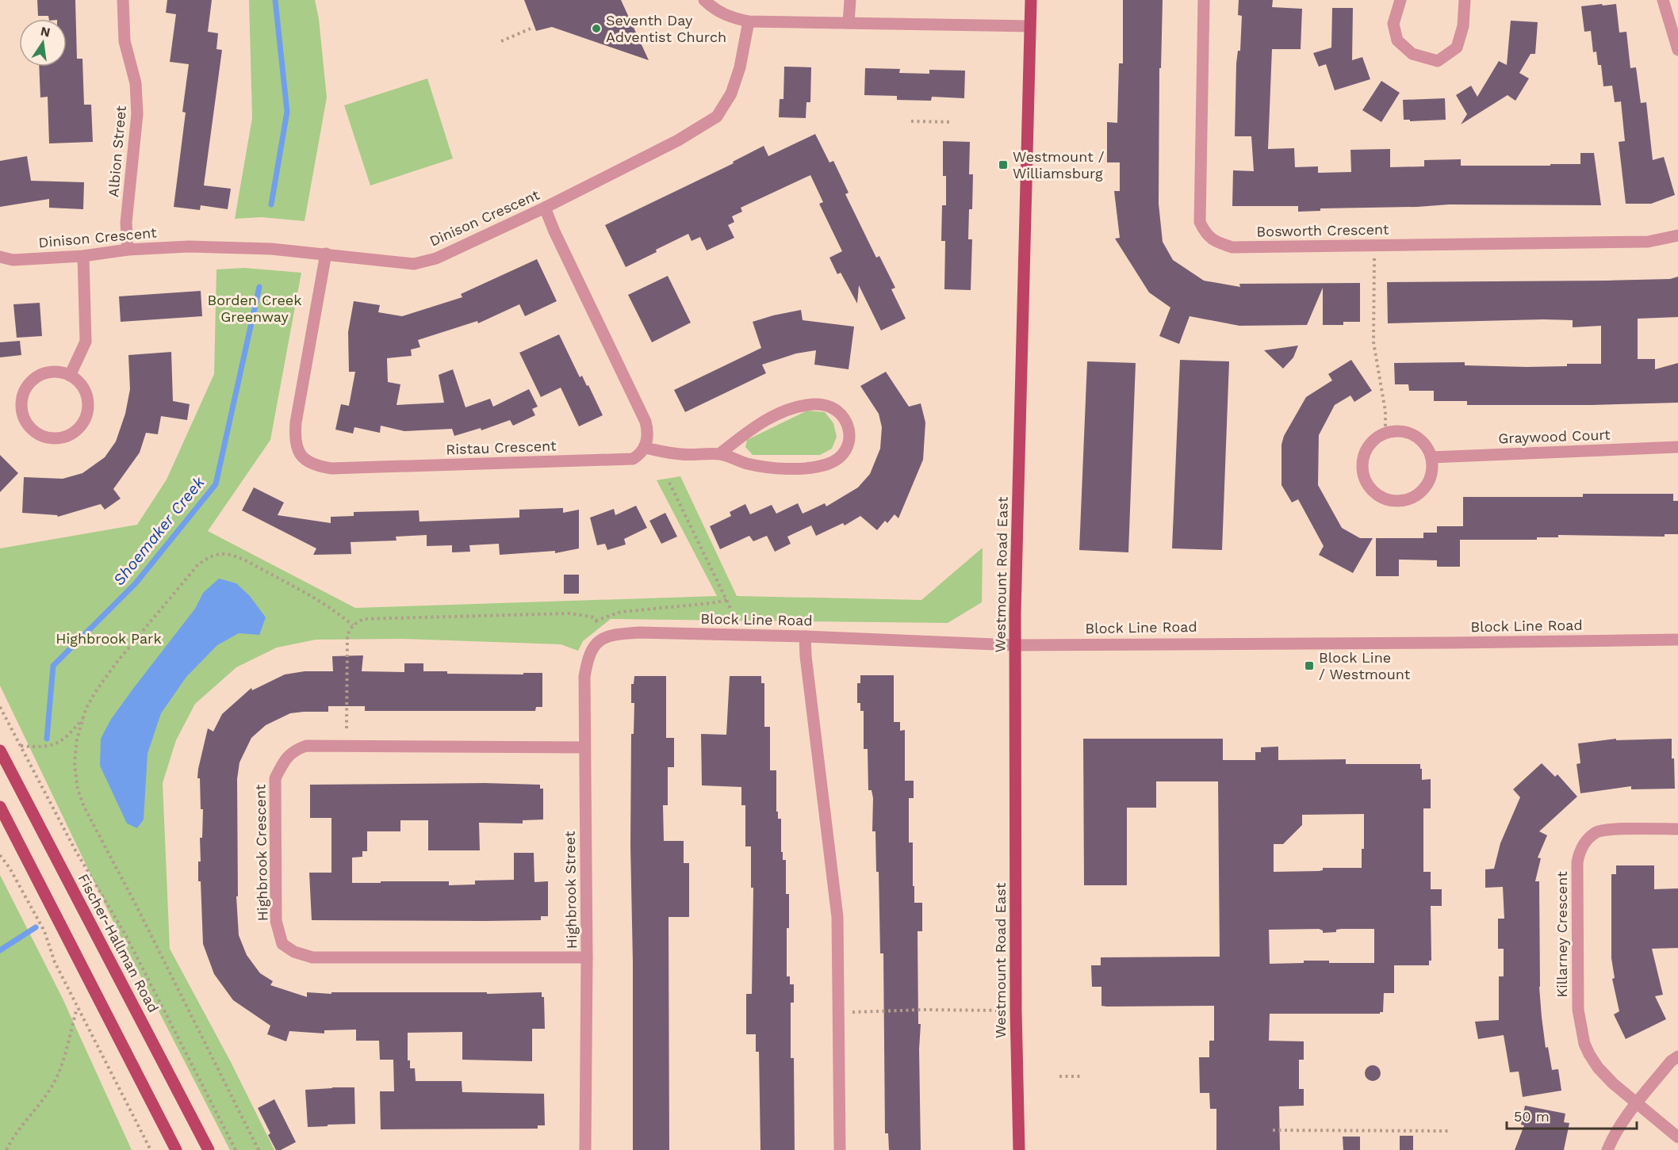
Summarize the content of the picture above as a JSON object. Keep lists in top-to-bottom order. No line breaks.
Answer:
{"streets":{"main road":["Westmount Road East","Fischer-Hallman Road"],"street":["Albion Street","Dinison Crescent","Bosworth Crescent","Graywood Court","Ristau Crescent","Block Line Road","Highbrook Crescent","Highbrook Street","Killarney Crescent"]},"crossings":[["Albion Street","Dinison Crescent"],["Dinison Crescent","Ristau Crescent"],["Westmount Road East","Block Line Road"],["Block Line Road","Highbrook Street"],["Highbrook Crescent","Highbrook Street"]],"water":["Shoemaker Creek"],"parks":["Borden Creek Greenway","Highbrook Park"],"places":{"other":["Seventh Day Adventist Church"],"transit":["Westmount / Williamsburg","Block Line / Westmount"]},"scale_bar":"50 m","north":"top"}
